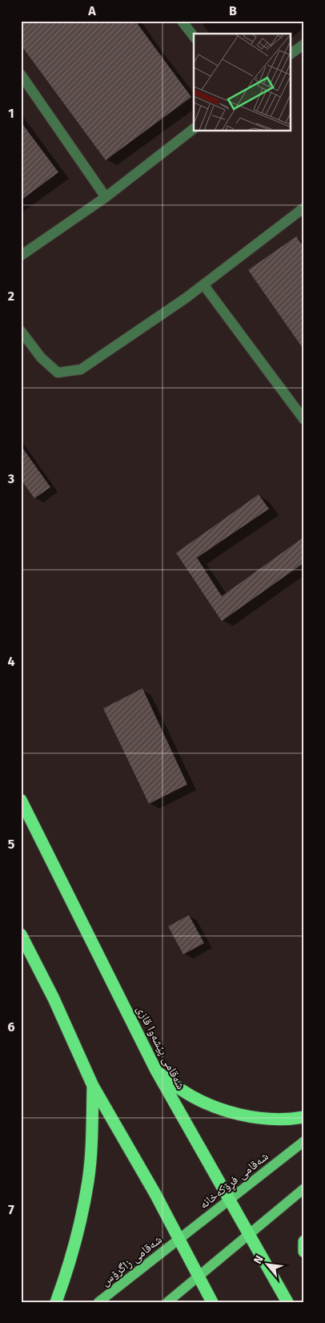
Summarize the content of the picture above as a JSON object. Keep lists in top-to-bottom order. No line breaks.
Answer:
{"streets":{"highway":["شەقامی پێشەوا قازی"],"main road":["شەقامی فڕۆکەخانە","شەقامی زاگرۆس"]},"crossings":[["شەقامی پێشەوا قازی","شەقامی فڕۆکەخانە"],["شەقامی فڕۆکەخانە","شەقامی زاگرۆس"]],"north":"top left","grid":{"columns":["A","B"],"rows":["1","2","3","4","5","6","7"]}}
